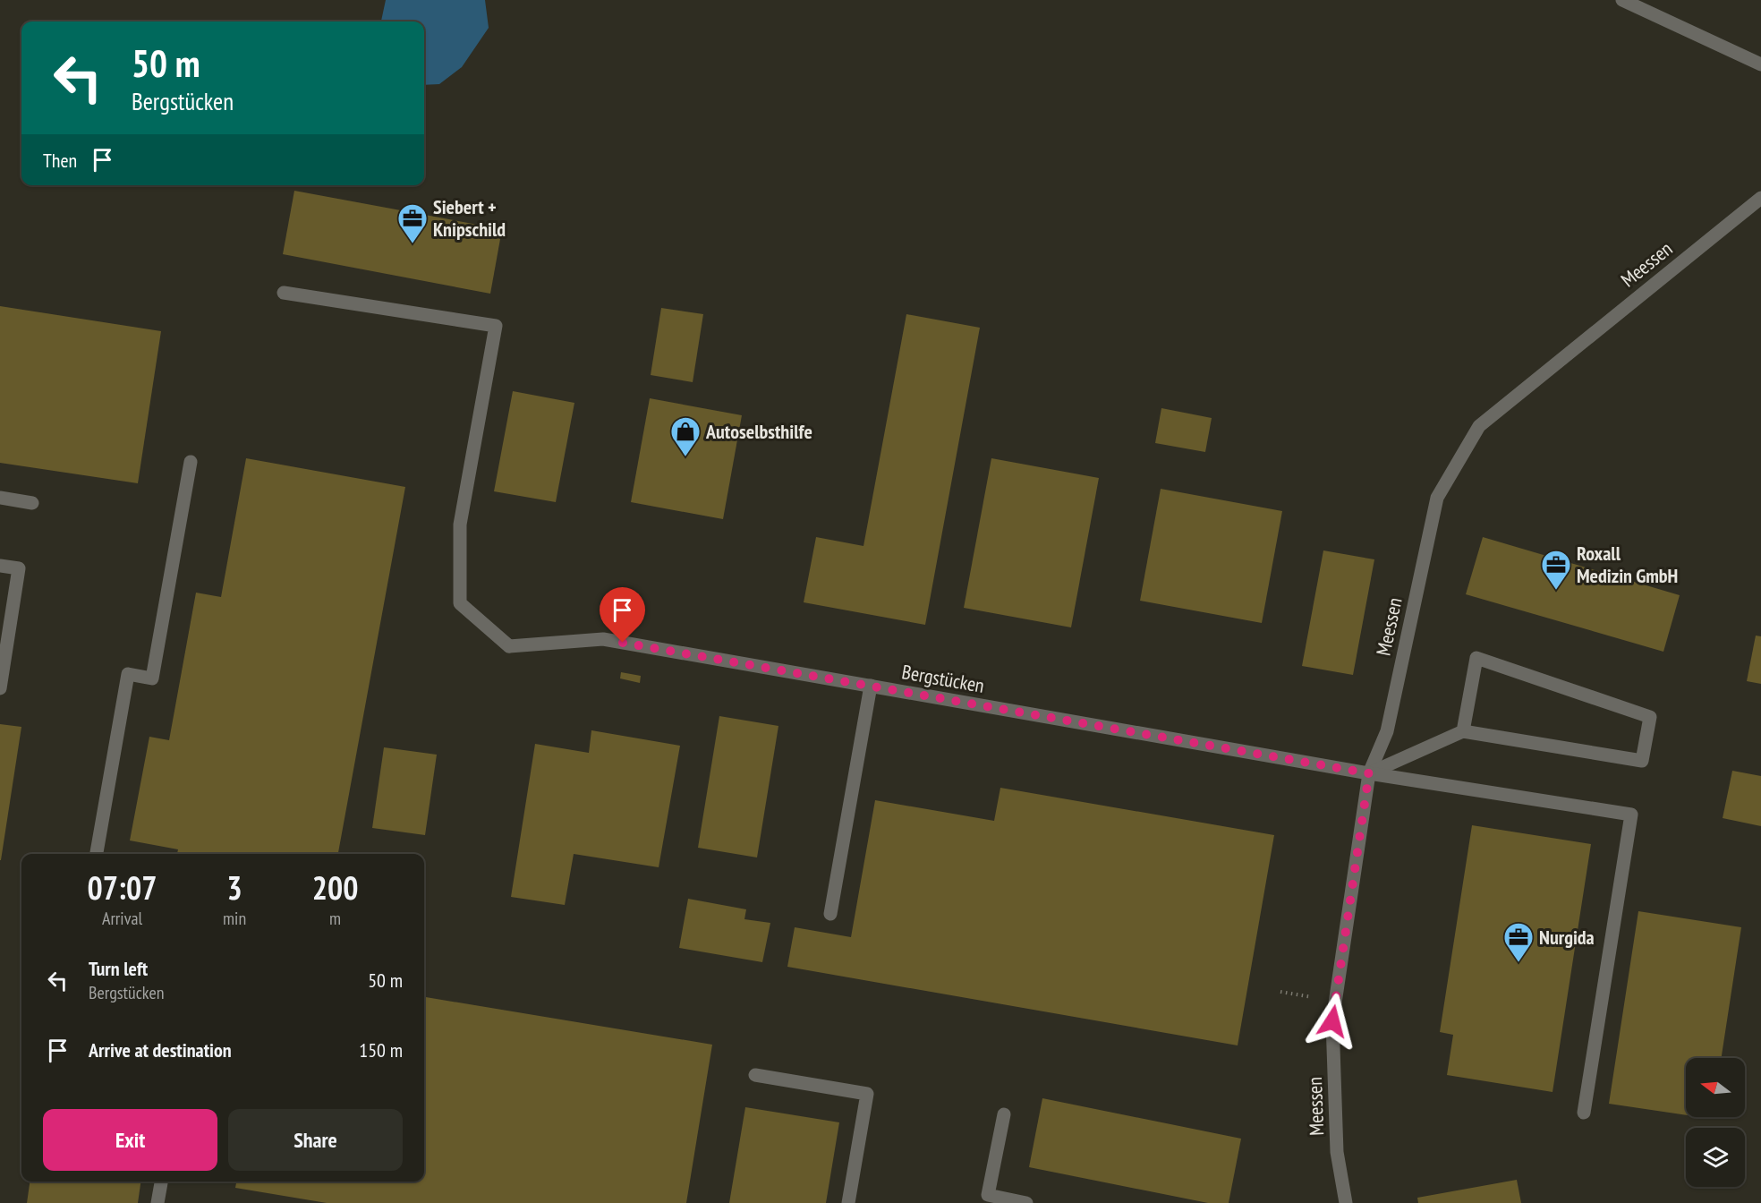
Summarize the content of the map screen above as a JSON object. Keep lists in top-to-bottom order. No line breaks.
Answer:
{"streets":{"street":["Meessen","Bergstücken"]},"crossings":[["Meessen","Bergstücken"]],"places":{"office":["Siebert + Knipschild","Roxall Medizin GmbH","Nurgida"],"shop":["Autoselbsthilfe"]},"north":"left","page":{"turn":["50 m","Bergstücken"],"then":"Then","eta":["07:07","Arrival","3","min","200","m"],"list":[{"name":"Turn left","note":"Bergstücken","value":"50 m"},{"name":"Arrive at destination","value":"150 m"}],"buttons":["Exit","Share"]}}
